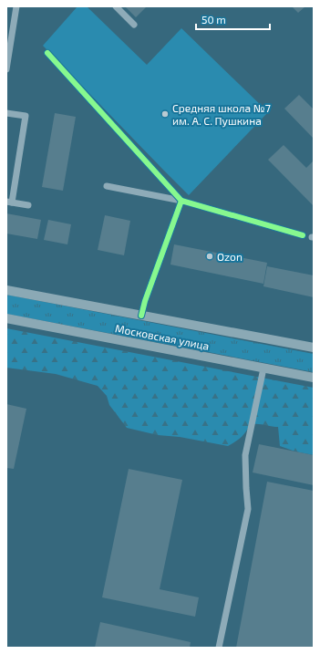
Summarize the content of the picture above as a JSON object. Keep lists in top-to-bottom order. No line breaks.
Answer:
{"streets":{"main road":["Московская улица"]},"places":["Средняя школа №7 им. А. С. Пушкина","Ozon"],"scale_bar":"50 m"}
